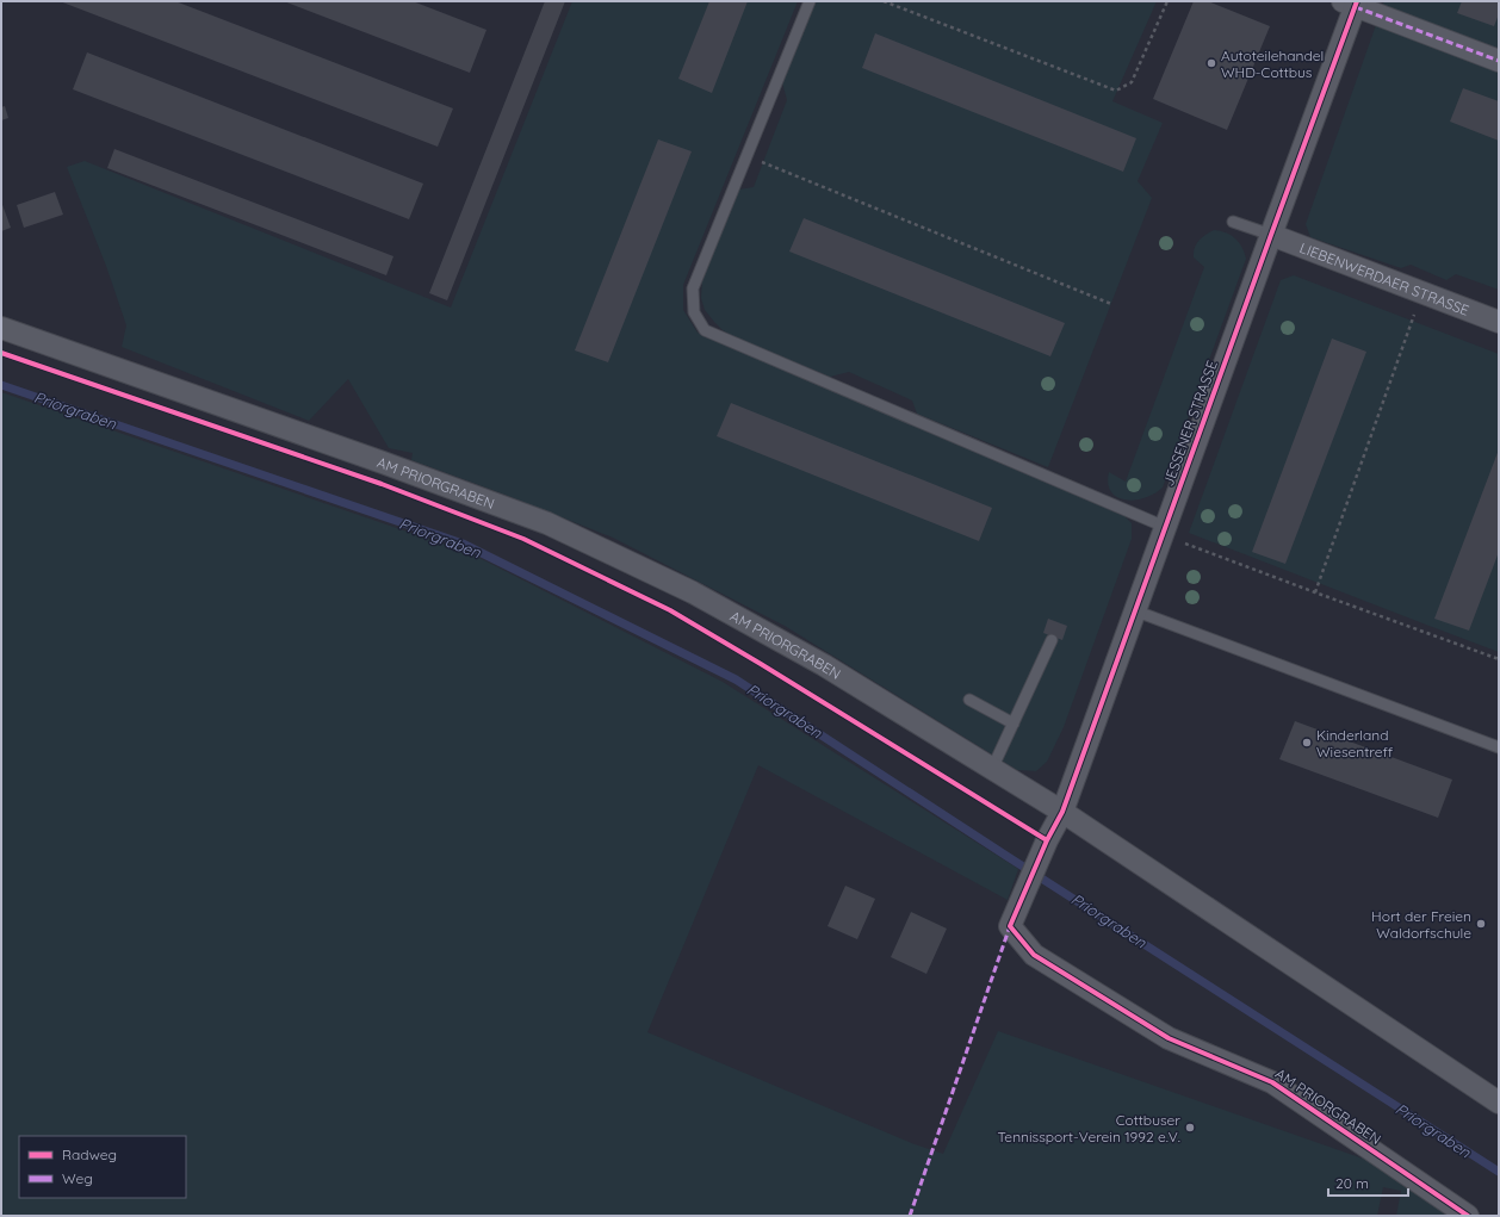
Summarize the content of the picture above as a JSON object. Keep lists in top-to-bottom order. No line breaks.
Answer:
{"streets":{"street":["LIEBENWERDAER STRASSE","JESSENER STRASSE","AM PRIORGRABEN"]},"crossings":[["LIEBENWERDAER STRASSE","JESSENER STRASSE"],["JESSENER STRASSE","AM PRIORGRABEN"]],"water":["Priorgraben"],"places":["Autoteilehandel WHD-Cottbus","Kinderland Wiesentreff","Hort der Freien Waldorfschule","Cottbuser Tennissport-Verein 1992 e.V."],"legend":["Radweg","Weg"],"scale_bar":"20 m"}
